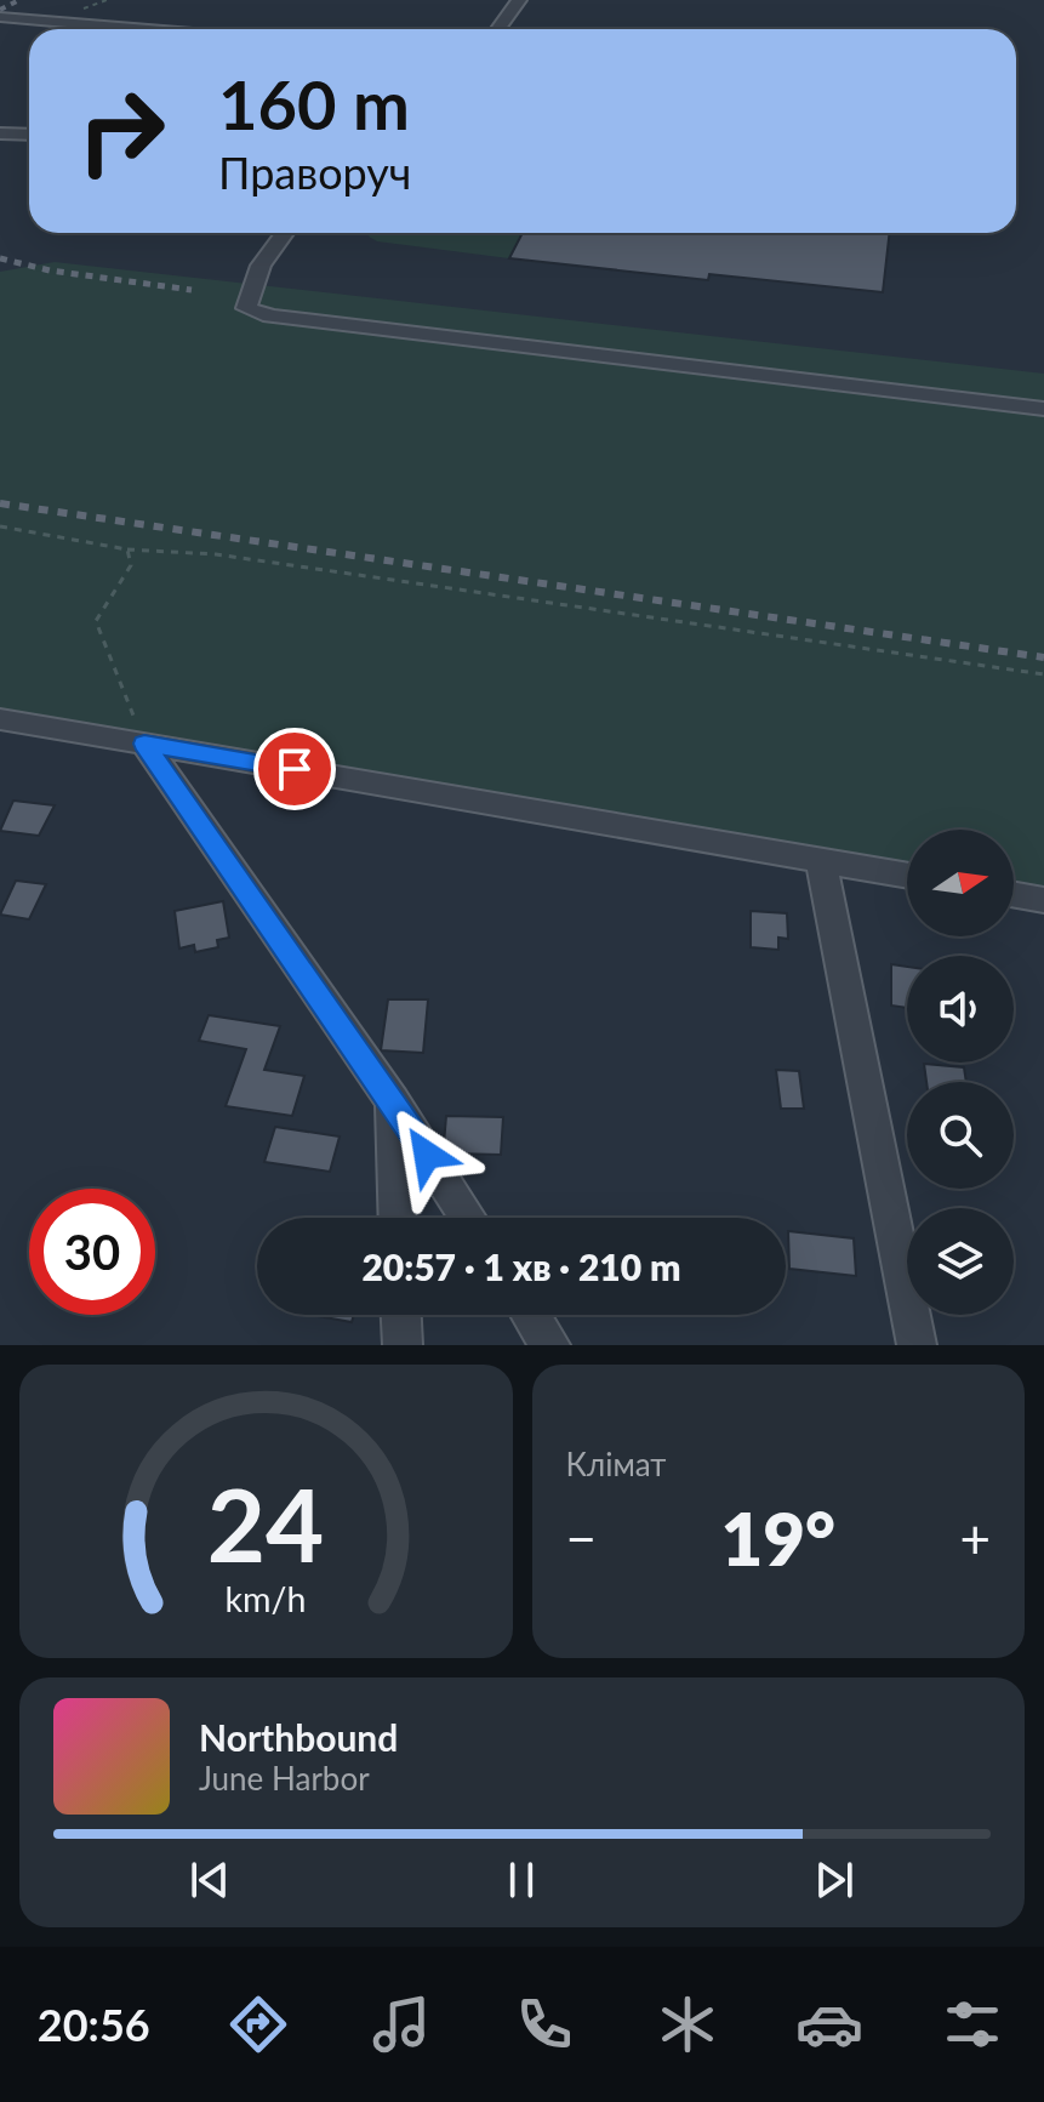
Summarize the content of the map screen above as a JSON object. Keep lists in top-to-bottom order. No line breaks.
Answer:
{"north":"right","page":{"turn":["160 m","Праворуч"],"limit":"30","trip":"20:57 · 1 хв · 210 m","tile":"Клімат","heat":["−","19°","+"],"song":["Northbound","June Harbor"],"tabs":"20:56","gauge":["24","km/h"]}}
